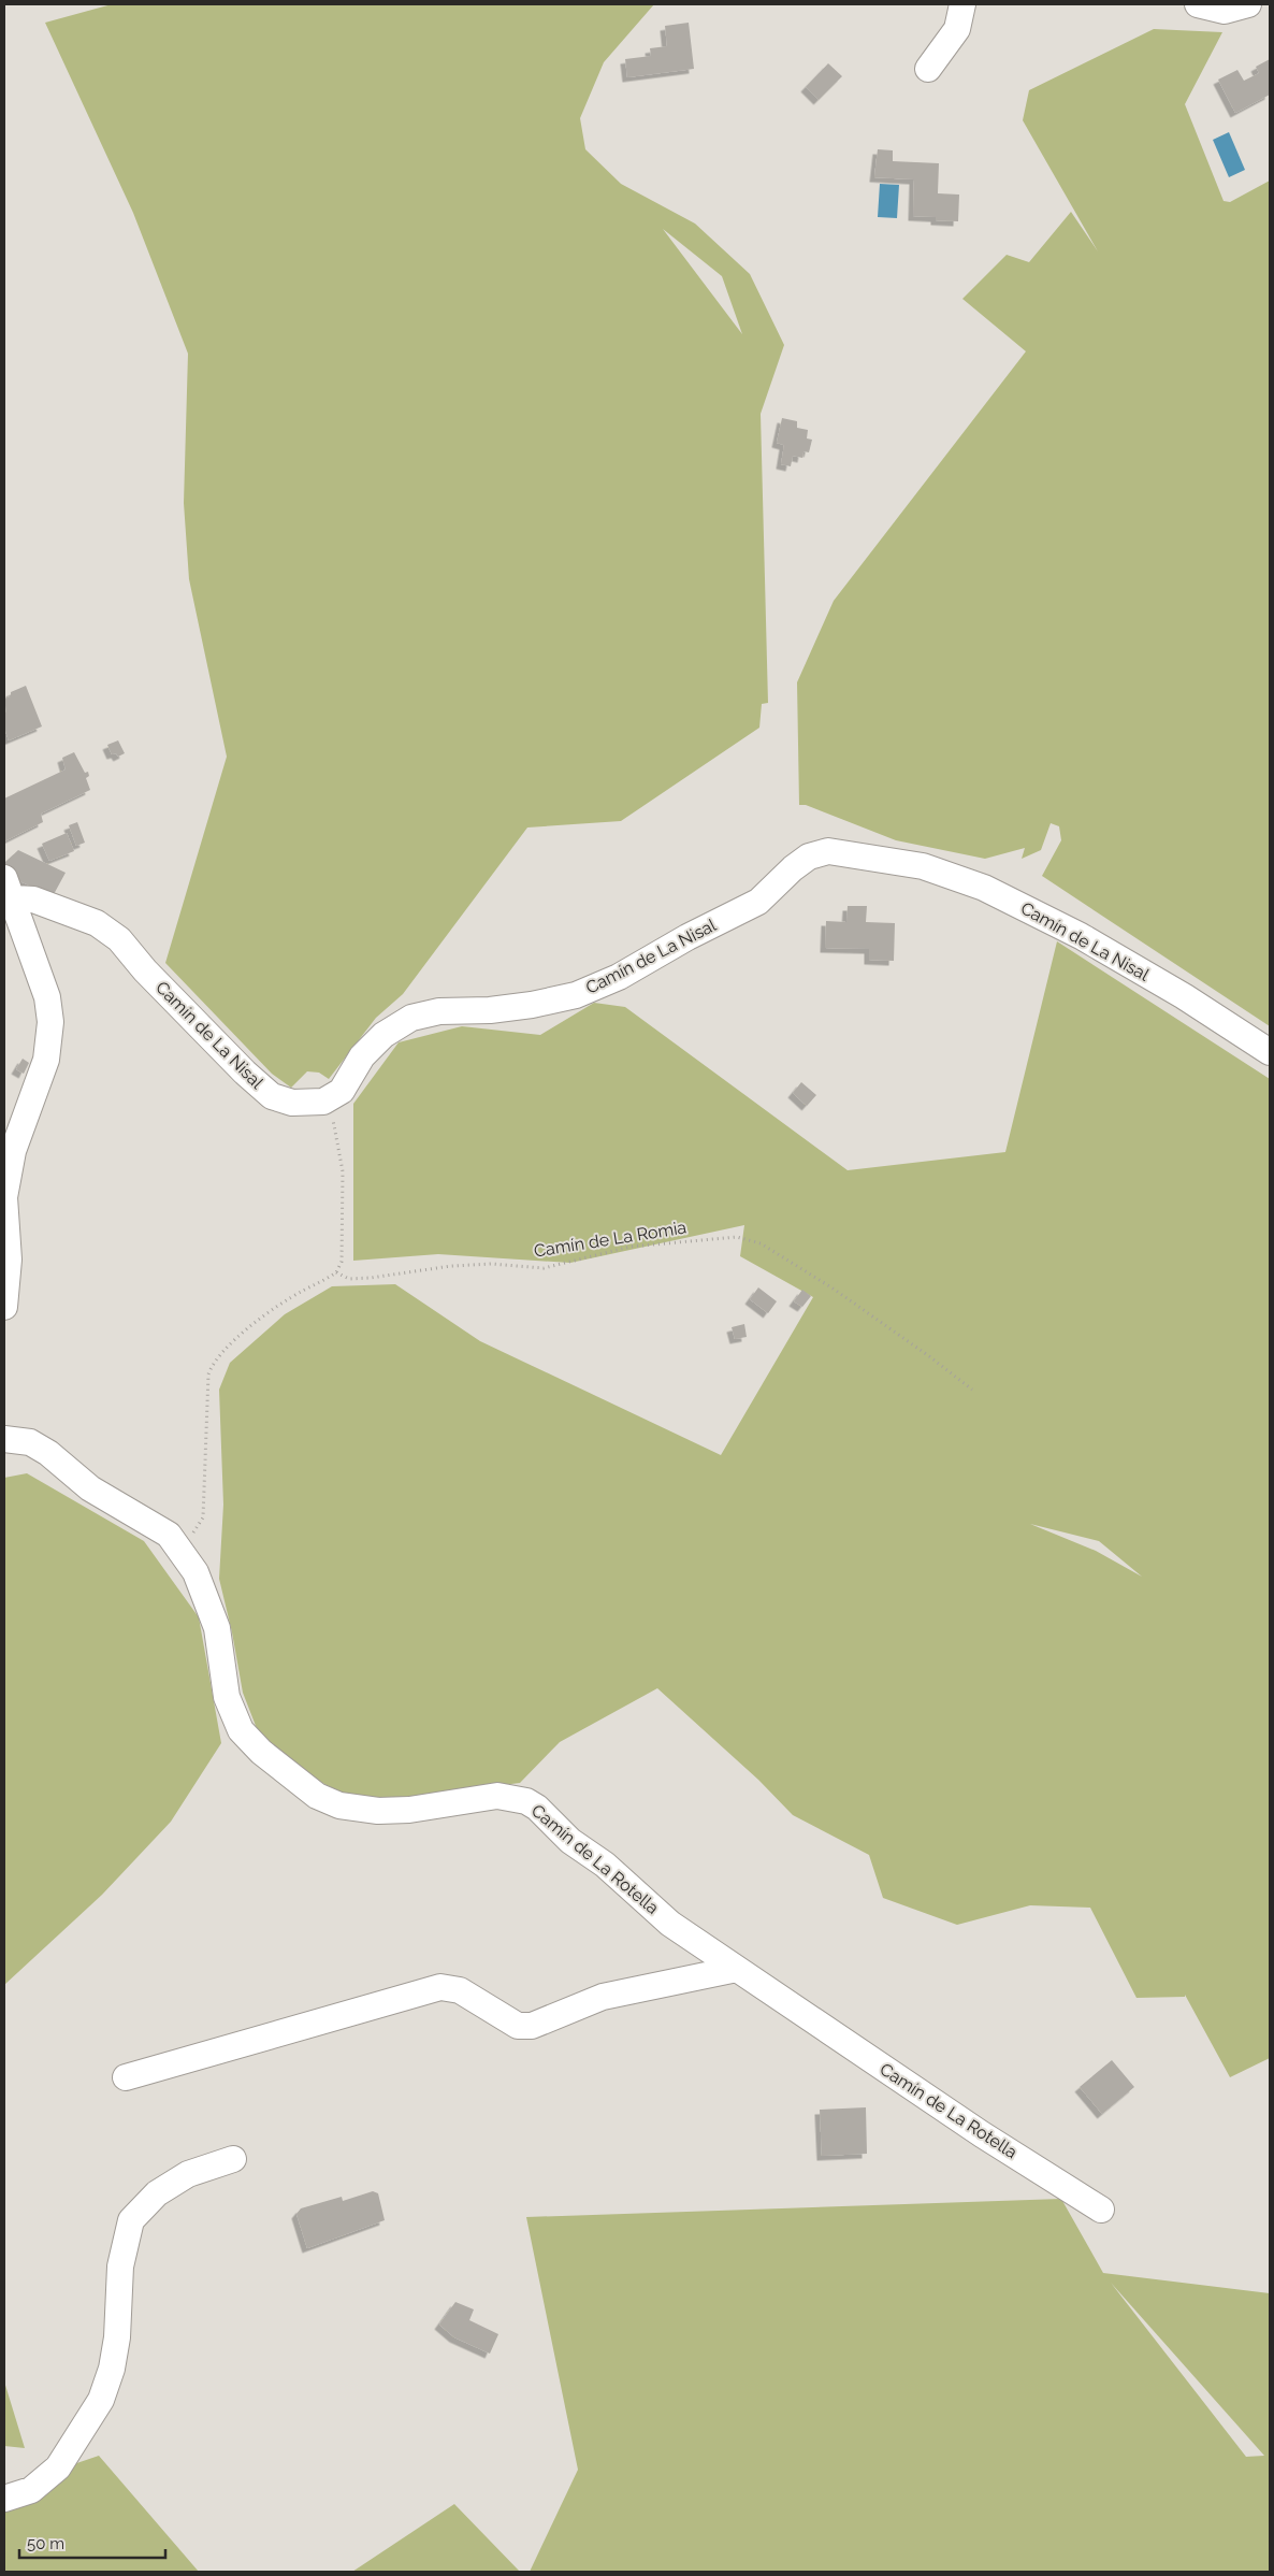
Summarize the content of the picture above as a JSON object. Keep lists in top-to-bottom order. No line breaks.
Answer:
{"streets":{"street":["Camín de La Nisal","Camín de La Rotella"],"path":["Camín de La Romia"]},"scale_bar":"50 m"}
